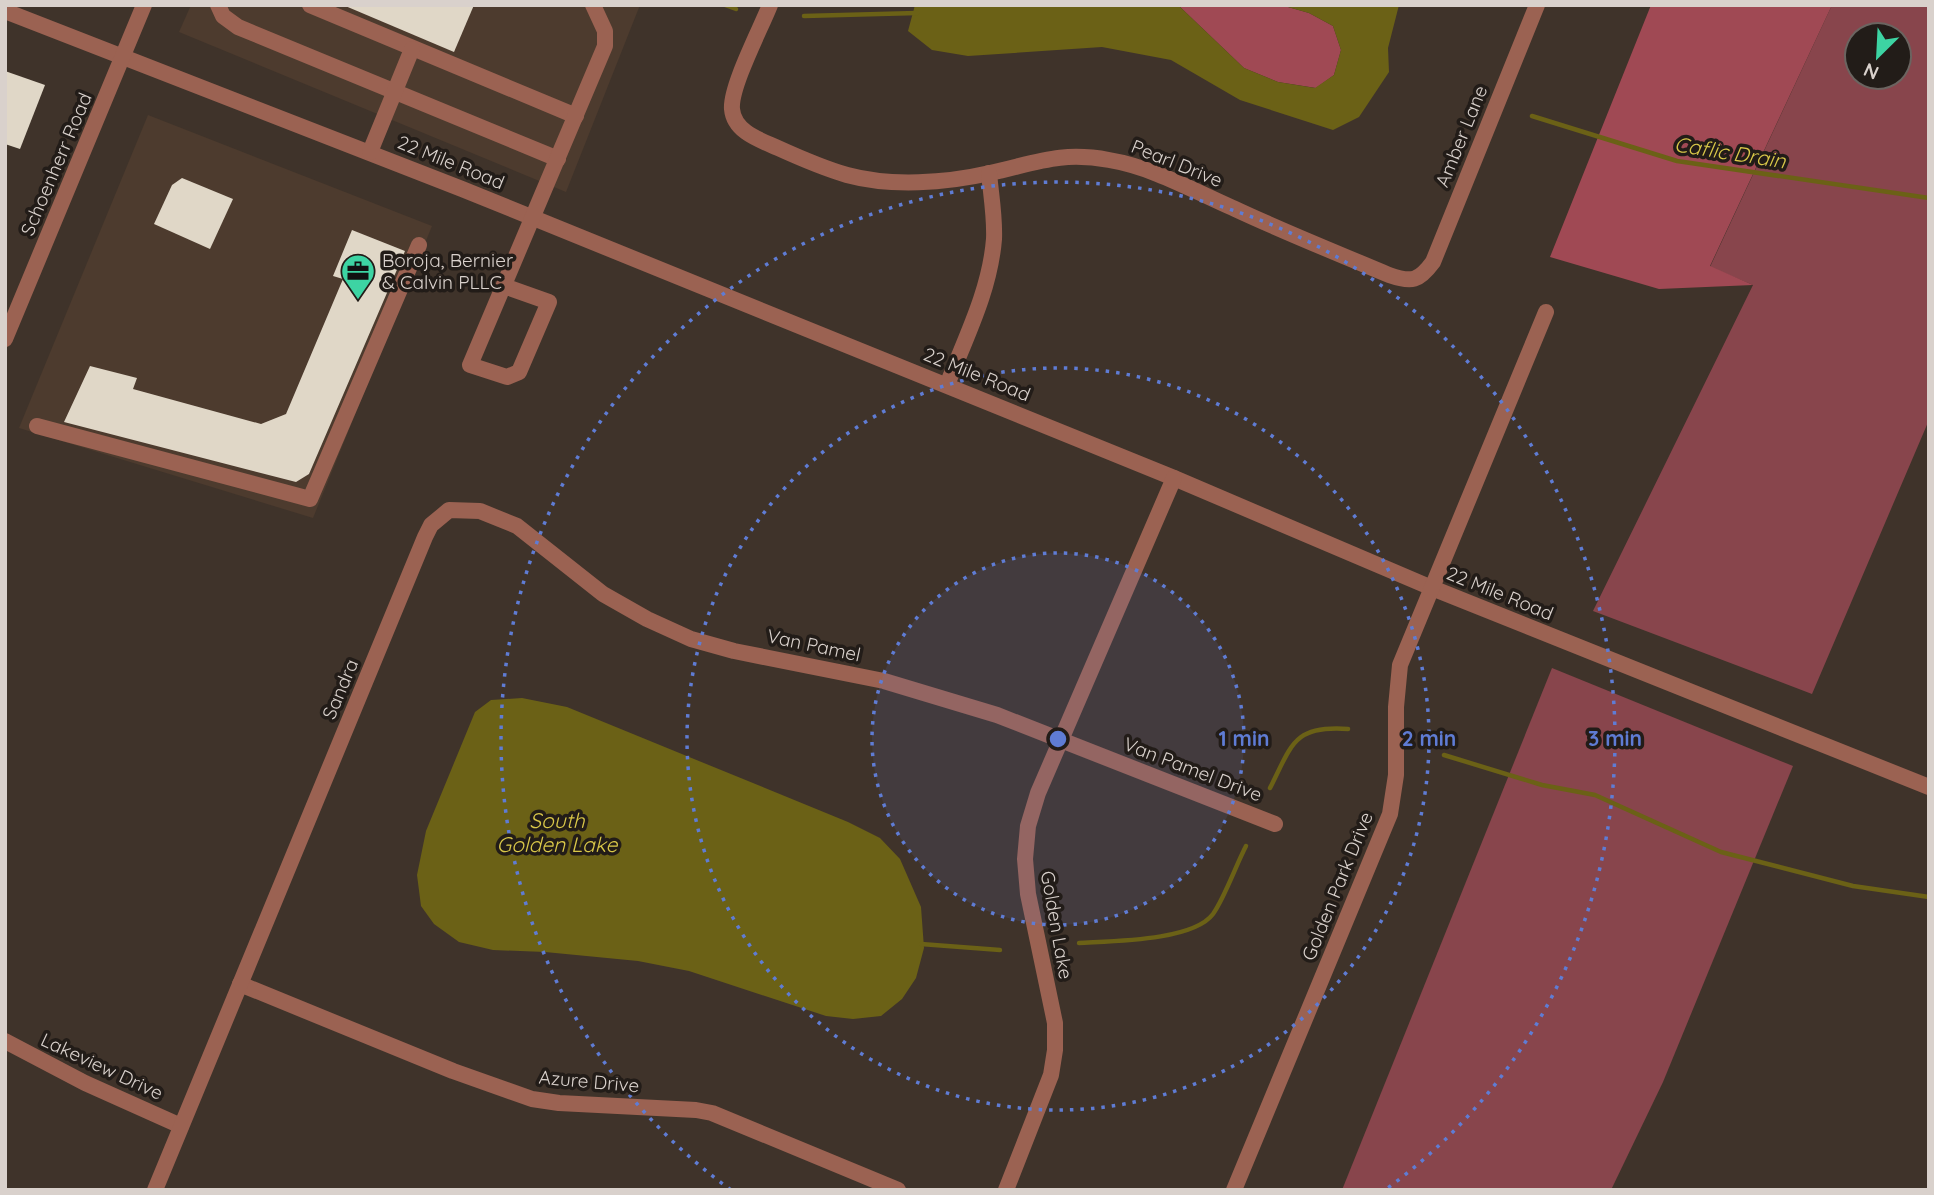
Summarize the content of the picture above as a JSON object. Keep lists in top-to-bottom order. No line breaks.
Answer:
{"streets":{"street":["Amber Lane","22 Mile Road","Pearl Drive","Schoenherr Road","Van Pamel","Sandra","Van Pamel Drive","Golden Park Drive","Golden Lake","Lakeview Drive","Azure Drive"]},"crossings":[["Amber Lane","Pearl Drive"],["22 Mile Road","Schoenherr Road"],["22 Mile Road","Golden Park Drive"],["22 Mile Road","Golden Lake"],["Van Pamel","Sandra"],["Van Pamel","Van Pamel Drive"],["Van Pamel","Golden Lake"],["Sandra","Lakeview Drive"],["Sandra","Azure Drive"]],"water":["Caflic Drain","South Golden Lake"],"places":{"office":["Boroja, Bernier & Calvin PLLC"]},"north":"bottom left","rings":["1 min","2 min","3 min"]}
